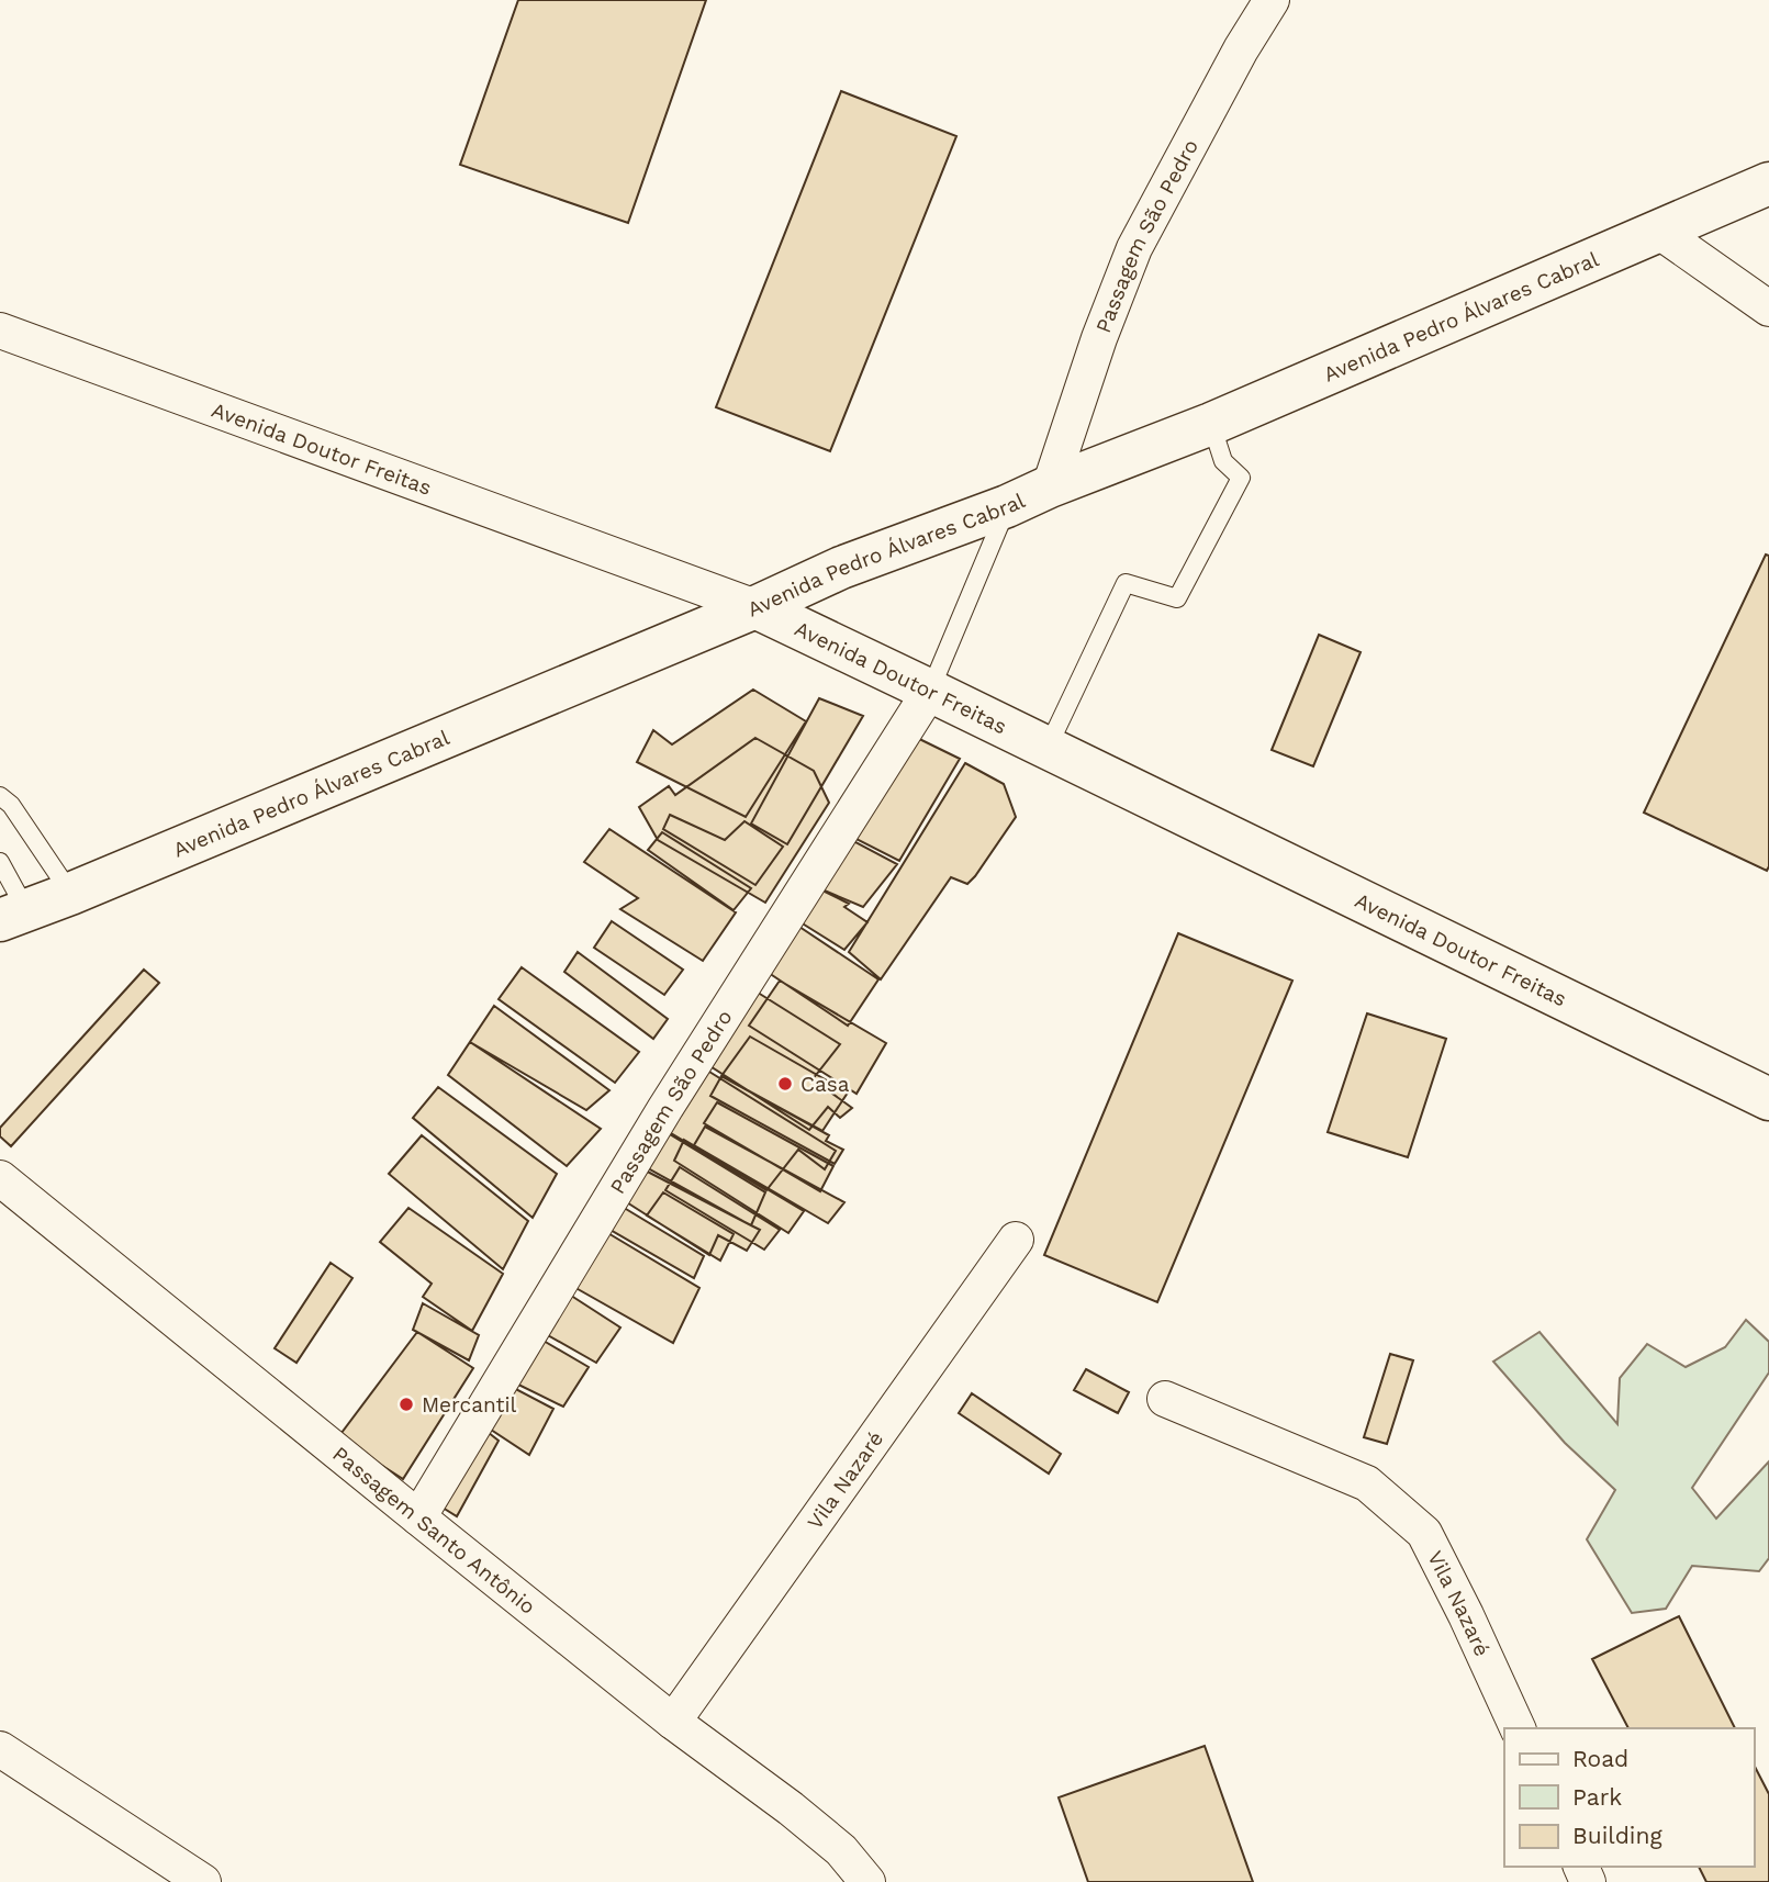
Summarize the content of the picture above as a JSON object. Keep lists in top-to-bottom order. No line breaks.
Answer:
{"streets":{"main road":["Avenida Pedro Álvares Cabral","Avenida Doutor Freitas"],"street":["Passagem São Pedro","Vila Nazaré","Passagem Santo Antônio"]},"crossings":[["Passagem São Pedro","Avenida Pedro Álvares Cabral"],["Passagem São Pedro","Avenida Doutor Freitas"],["Passagem São Pedro","Passagem Santo Antônio"],["Avenida Pedro Álvares Cabral","Avenida Doutor Freitas"],["Vila Nazaré","Passagem Santo Antônio"]],"places":["Casa","Mercantil"],"legend":["Road","Park","Building"]}
